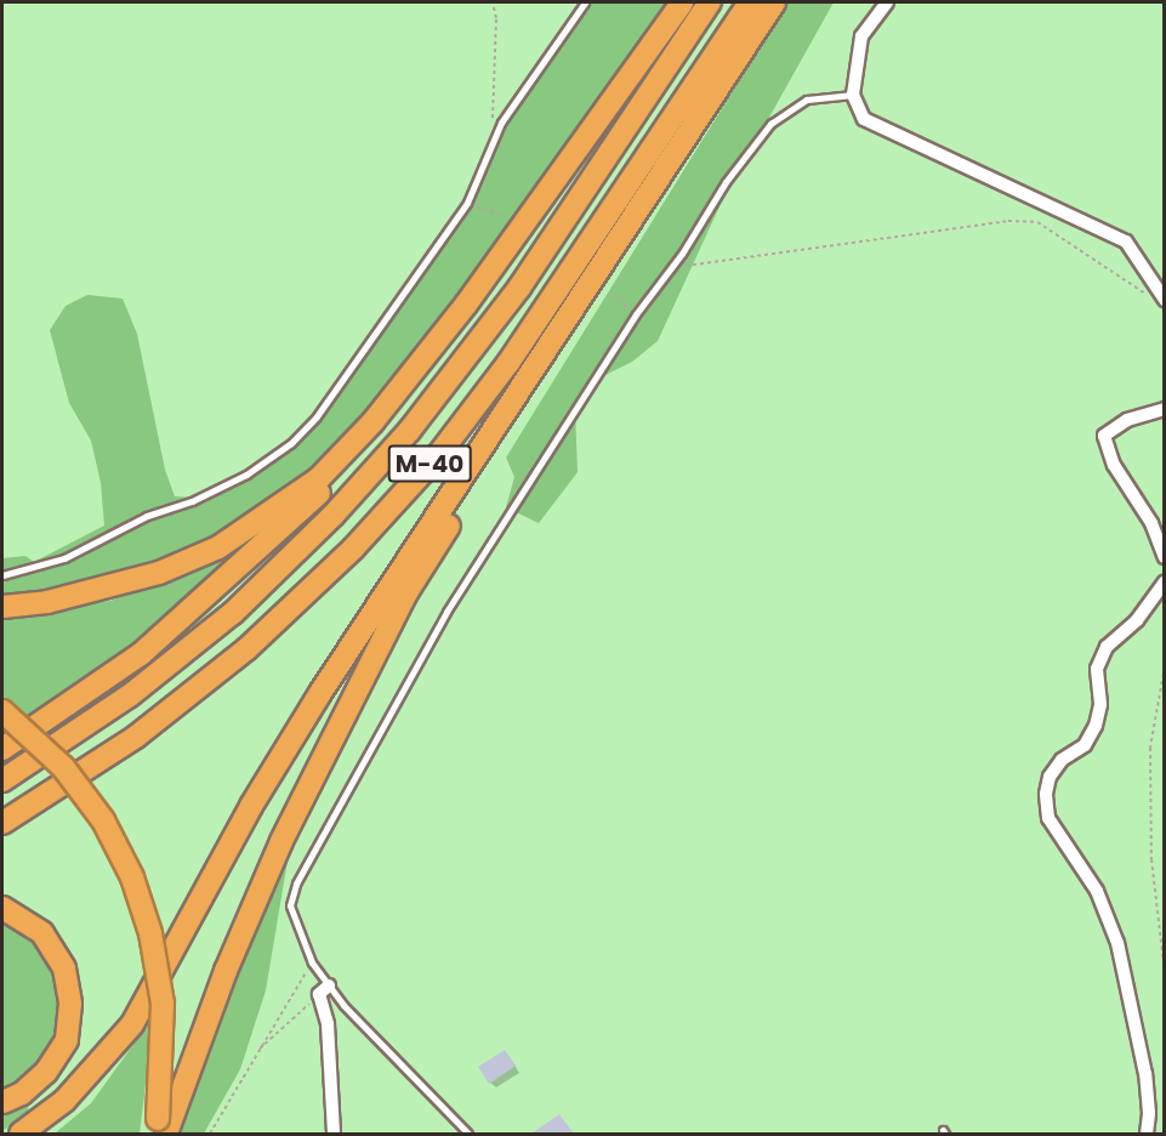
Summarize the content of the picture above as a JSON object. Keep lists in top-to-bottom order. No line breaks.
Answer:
{"streets":{"highway":["M-40"]}}
